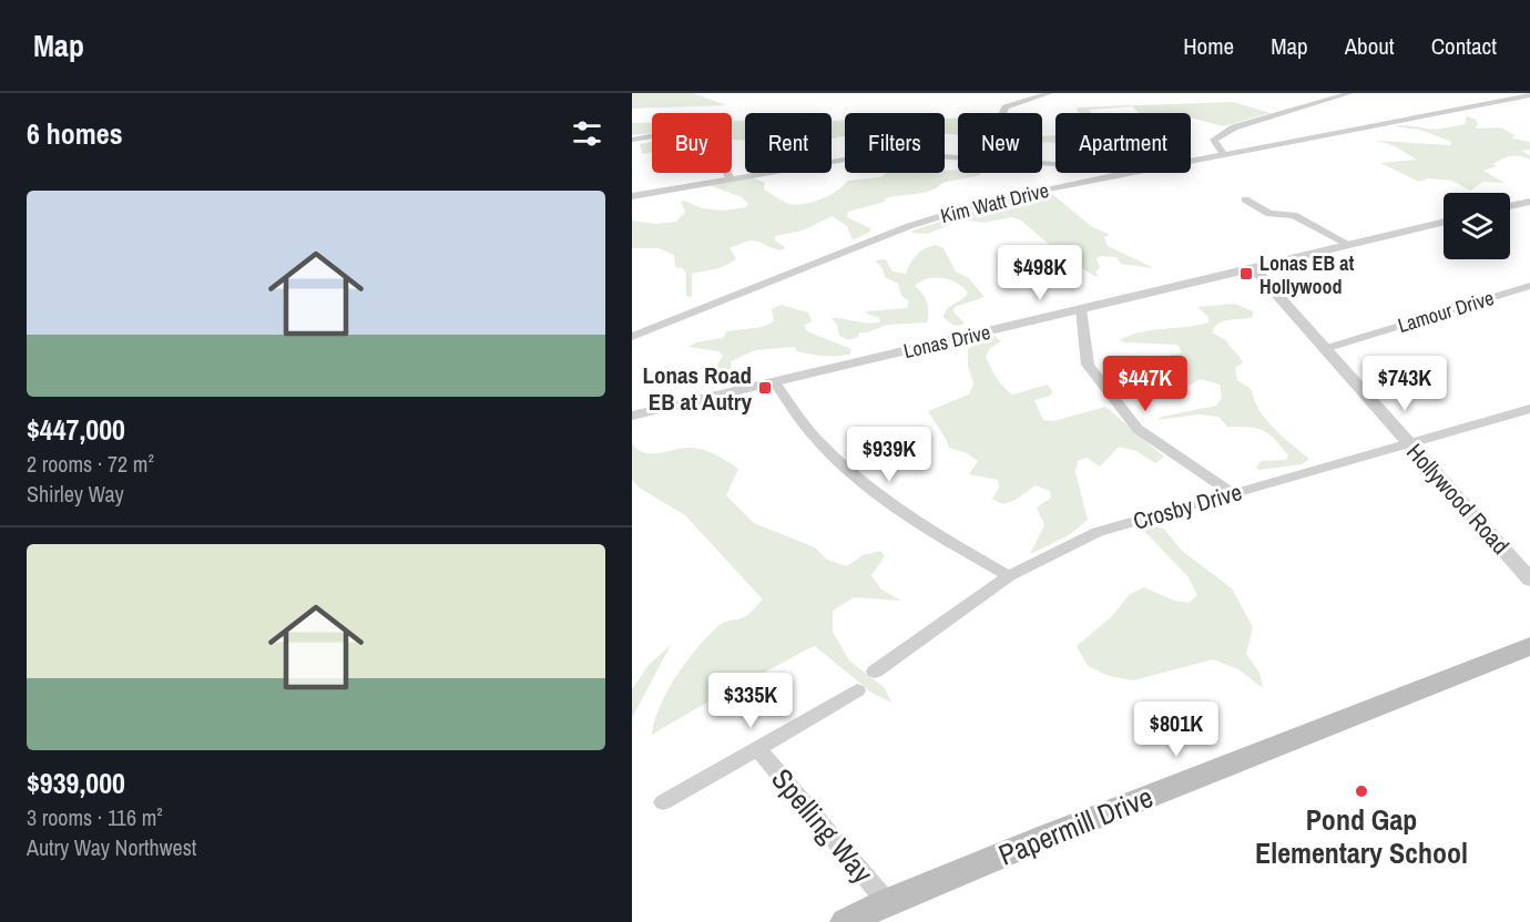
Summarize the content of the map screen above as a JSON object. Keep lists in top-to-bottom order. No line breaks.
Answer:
{"streets":{"main road":["Papermill Drive"],"street":["Kim Watt Drive","Lamour Drive","Lonas Drive","Hollywood Road","Crosby Drive","Spelling Way"]},"crossings":[["Lamour Drive","Hollywood Road"],["Lonas Drive","Hollywood Road"],["Hollywood Road","Crosby Drive"],["Spelling Way","Papermill Drive"]],"places":{"transit":["Lonas EB at Hollywood","Lonas Road EB at Autry"],"other":["Pond Gap Elementary School"]},"page":{"header":"Map","nav":["Home","Map","About","Contact"],"heading":"6 homes","chip":["Buy","Rent","Filters","New","Apartment"],"list":[{"name":"$447,000","note":"2 rooms · 72 m² · Shirley Way"},{"name":"$939,000","note":"3 rooms · 116 m² · Autry Way Northwest"}],"price":["$498K","$447K","$743K","$939K","$335K","$801K"]}}
